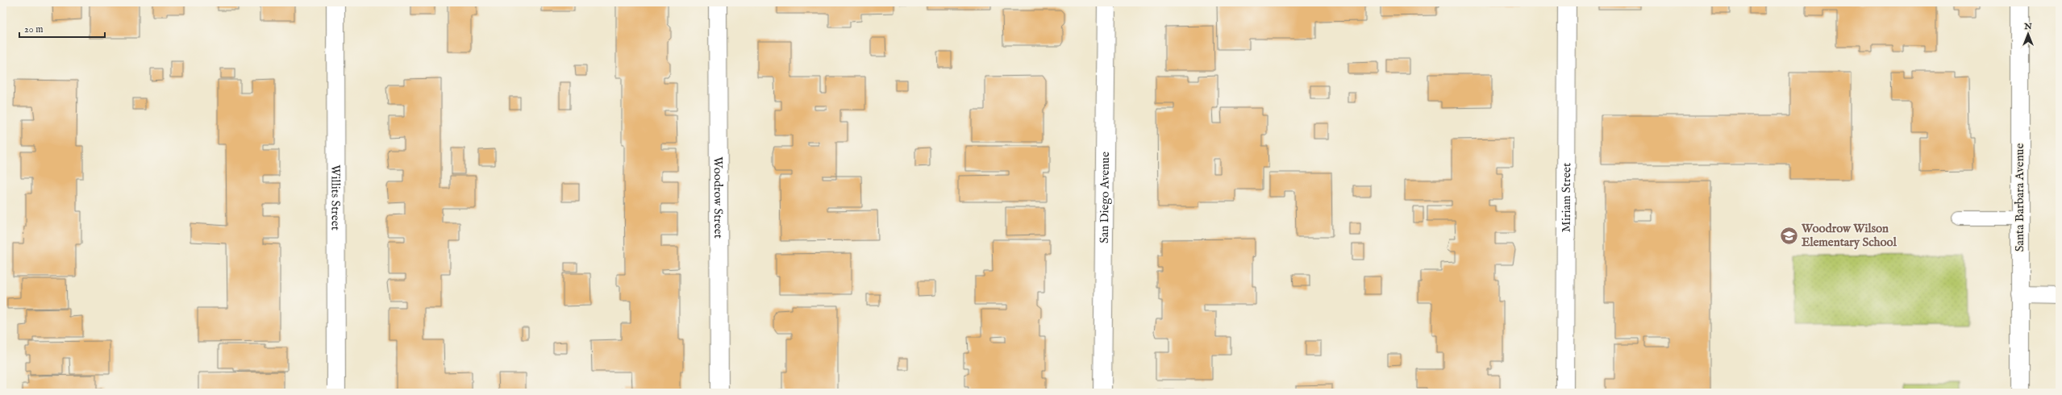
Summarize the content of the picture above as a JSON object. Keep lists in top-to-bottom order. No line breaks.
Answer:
{"streets":{"street":["Willits Street","Woodrow Street","San Diego Avenue","Miriam Street","Santa Barbara Avenue"]},"places":{"school or university":["Woodrow Wilson Elementary School"]},"scale_bar":"20 m","north":"top"}
